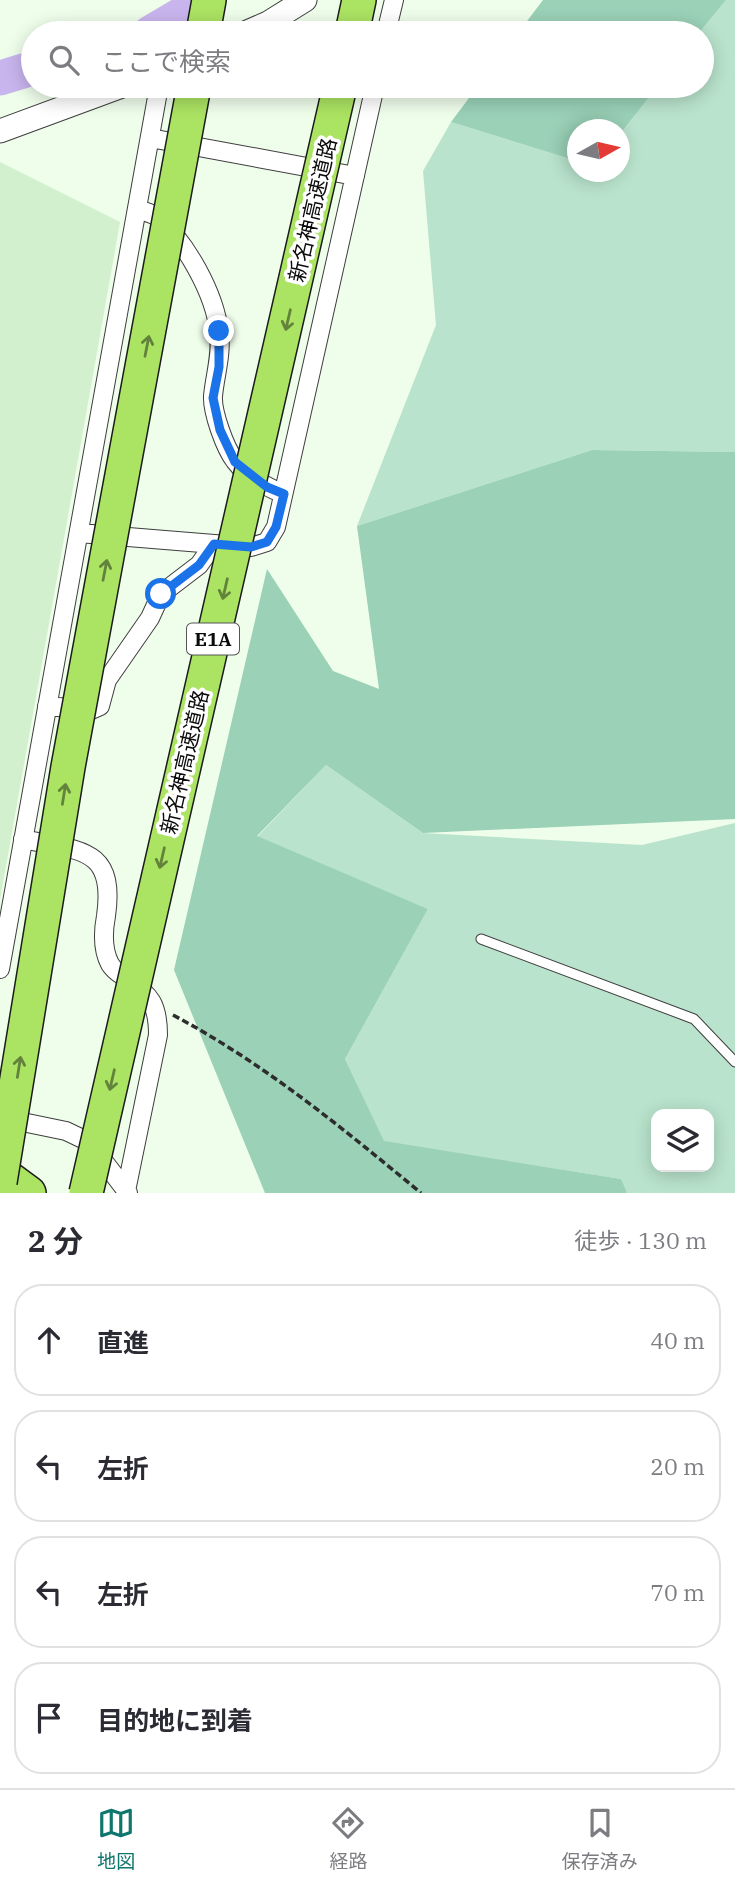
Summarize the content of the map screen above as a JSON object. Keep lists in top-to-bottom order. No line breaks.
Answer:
{"streets":{"highway":["新名神高速道路","E1A"]},"north":"right","page":{"search":"ここで検索","heading":["2 分","徒歩 · 130 m"],"list":[["直進","40 m"],["左折","20 m"],["左折","70 m"],"目的地に到着"],"nav":["地図","経路","保存済み"]}}
